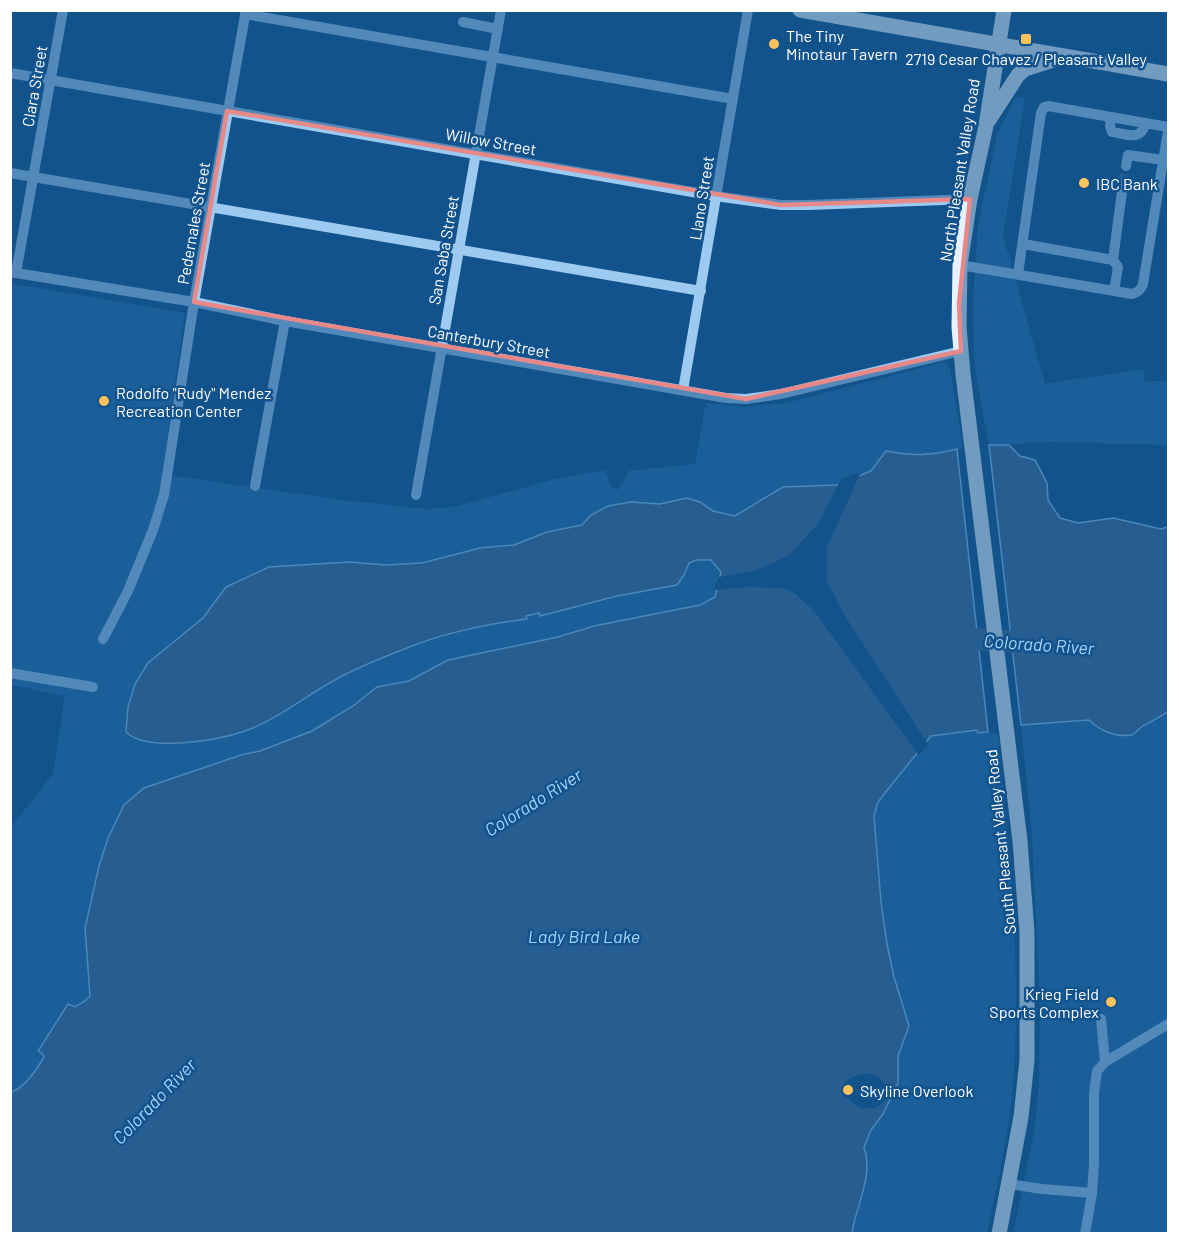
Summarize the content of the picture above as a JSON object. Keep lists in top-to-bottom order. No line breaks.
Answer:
{"streets":{"main road":["North Pleasant Valley Road","South Pleasant Valley Road"],"street":["Clara Street","Willow Street","Llano Street","Pedernales Street","San Saba Street","Canterbury Street"]},"crossings":[["Clara Street","Willow Street"],["Clara Street","Canterbury Street"],["Willow Street","North Pleasant Valley Road"],["Willow Street","Llano Street"],["Willow Street","Pedernales Street"],["Willow Street","San Saba Street"],["North Pleasant Valley Road","Canterbury Street"],["North Pleasant Valley Road","South Pleasant Valley Road"],["Llano Street","Canterbury Street"],["Pedernales Street","Canterbury Street"],["San Saba Street","Canterbury Street"]],"water":["Colorado River","Lady Bird Lake"],"places":{"transit":["2719 Cesar Chavez / Pleasant Valley"],"other":["The Tiny Minotaur Tavern","IBC Bank","Rodolfo \"Rudy\" Mendez Recreation Center","Krieg Field Sports Complex","Skyline Overlook"]}}
